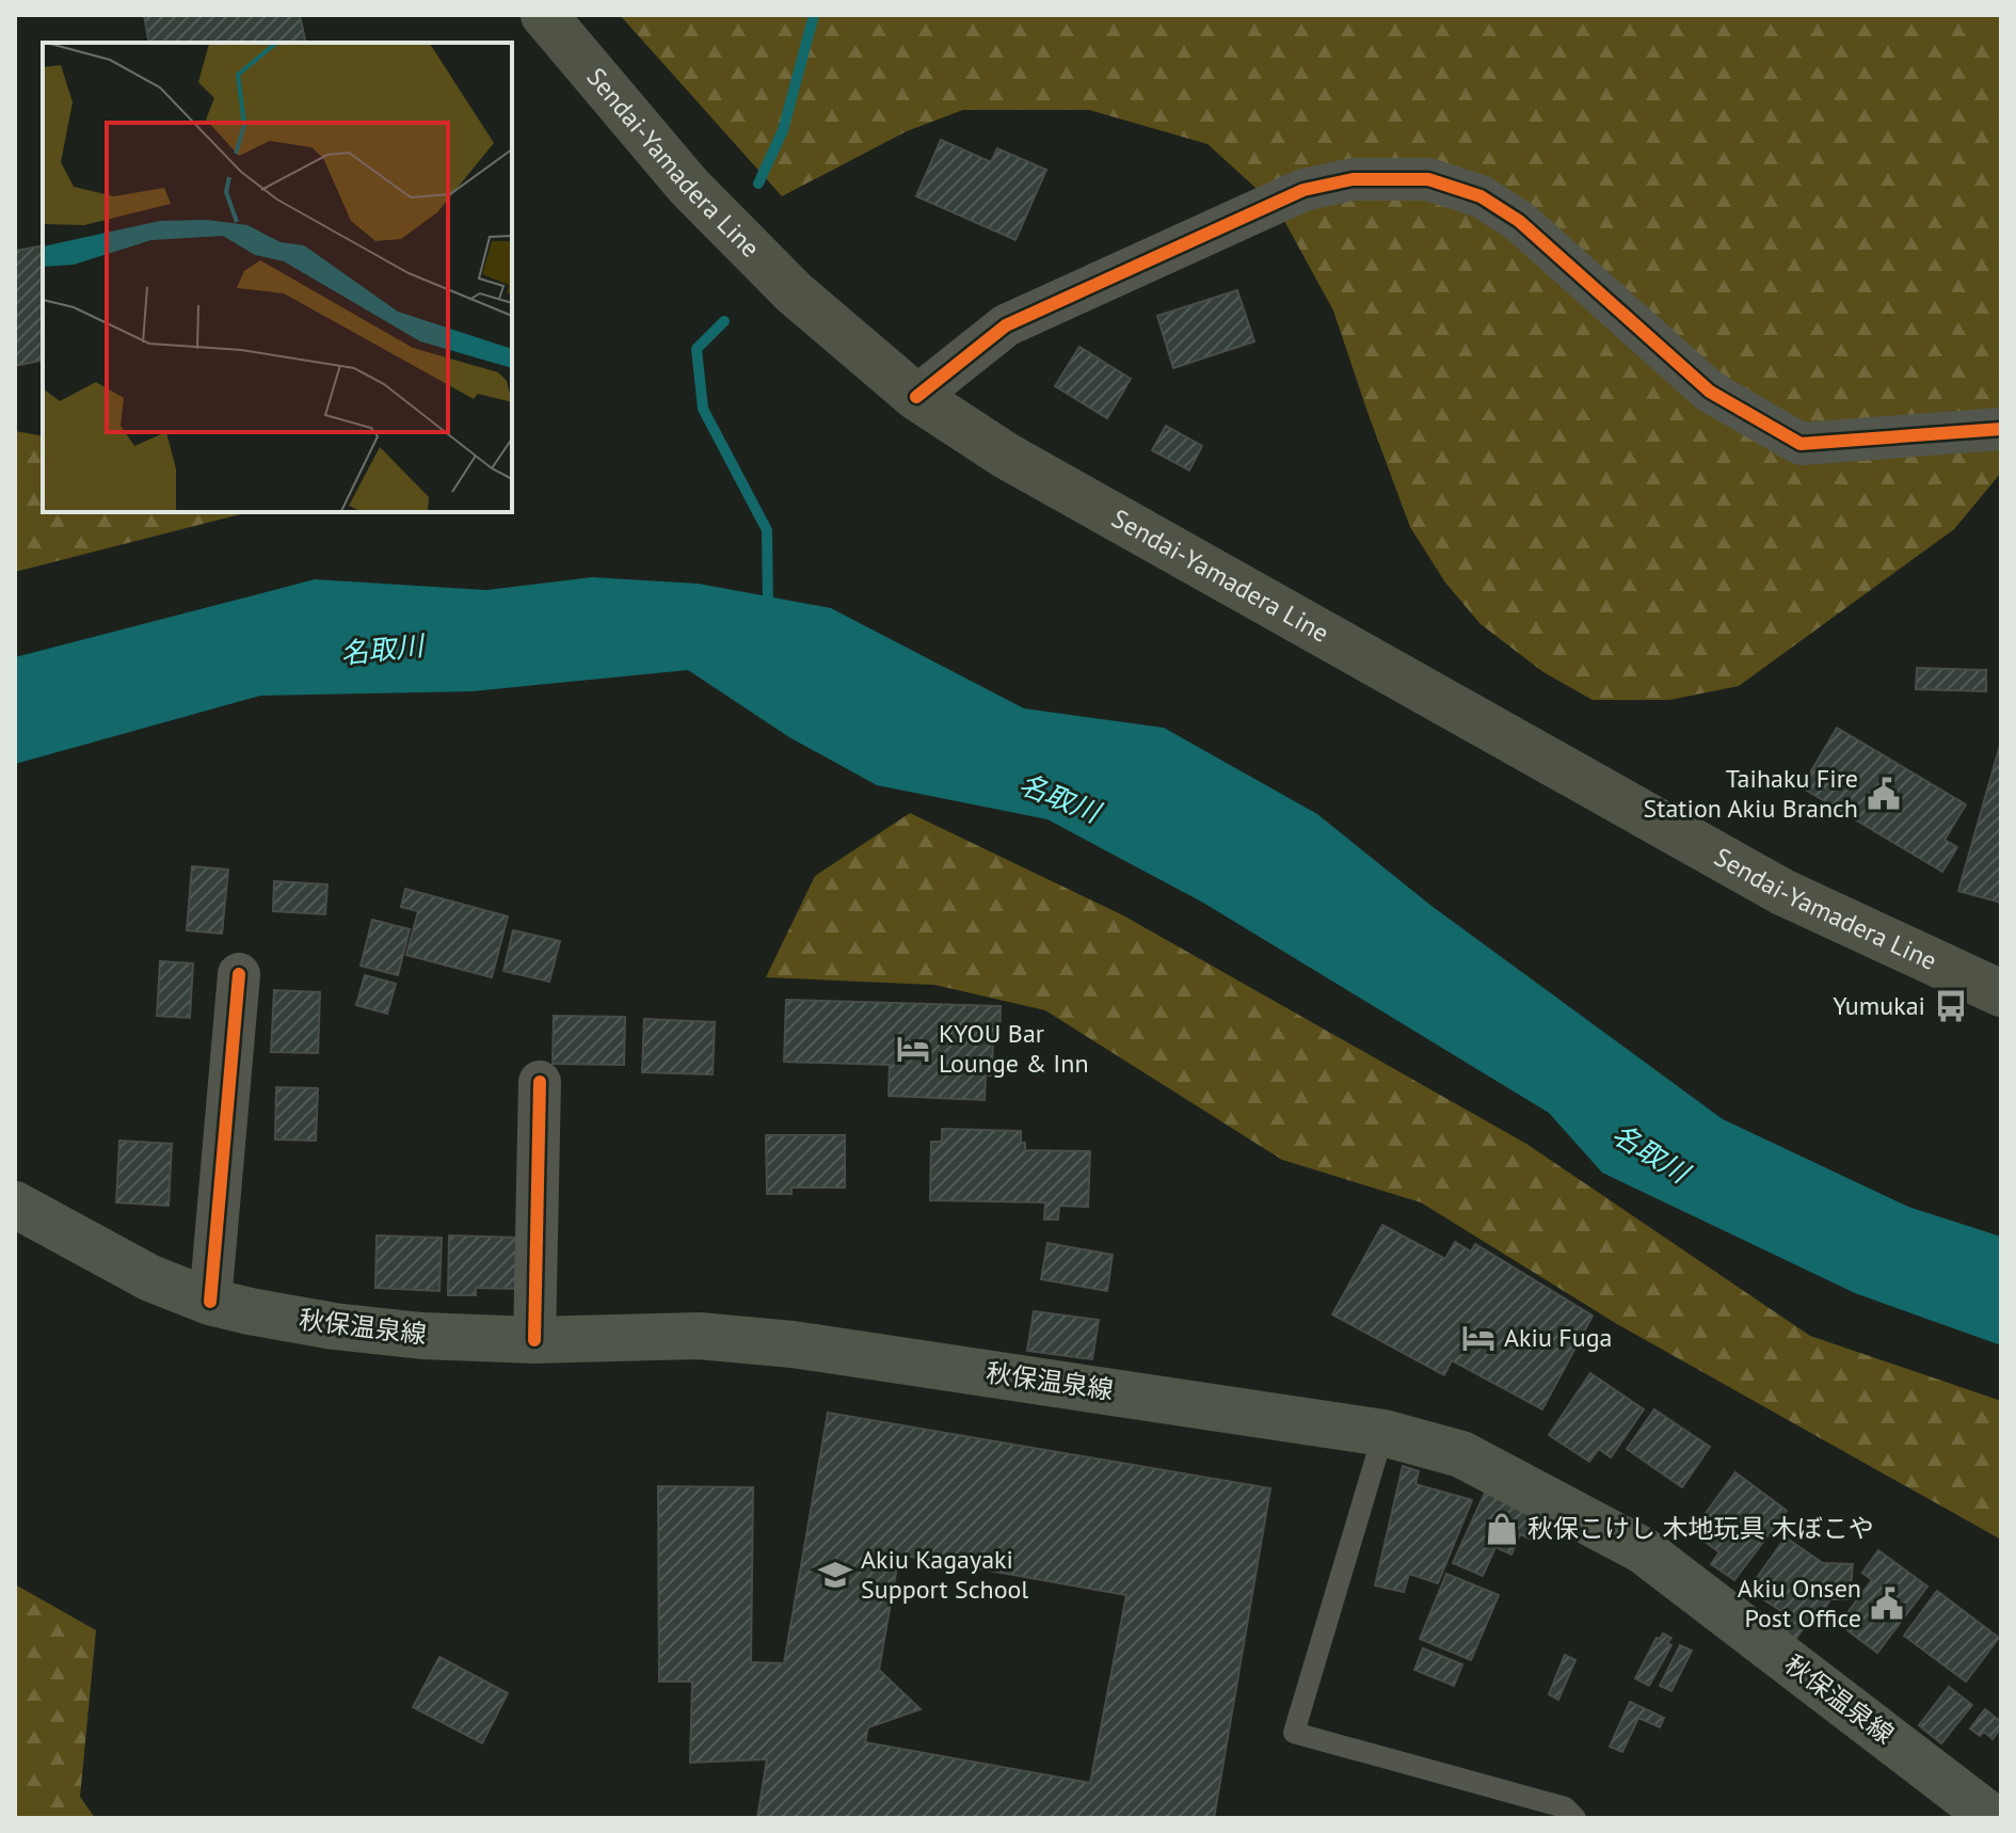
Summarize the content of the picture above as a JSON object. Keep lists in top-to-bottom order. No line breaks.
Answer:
{"streets":{"main road":["Sendai-Yamadera Line","秋保温泉線"]},"water":["名取川"],"places":{"public building":["Taihaku Fire Station Akiu Branch","Akiu Onsen Post Office"],"bus stop":["Yumukai"],"hotel":["KYOU Bar Lounge & Inn","Akiu Fuga"],"shop":["秋保こけし 木地玩具 木ぼこや"],"school or university":["Akiu Kagayaki Support School"]}}
